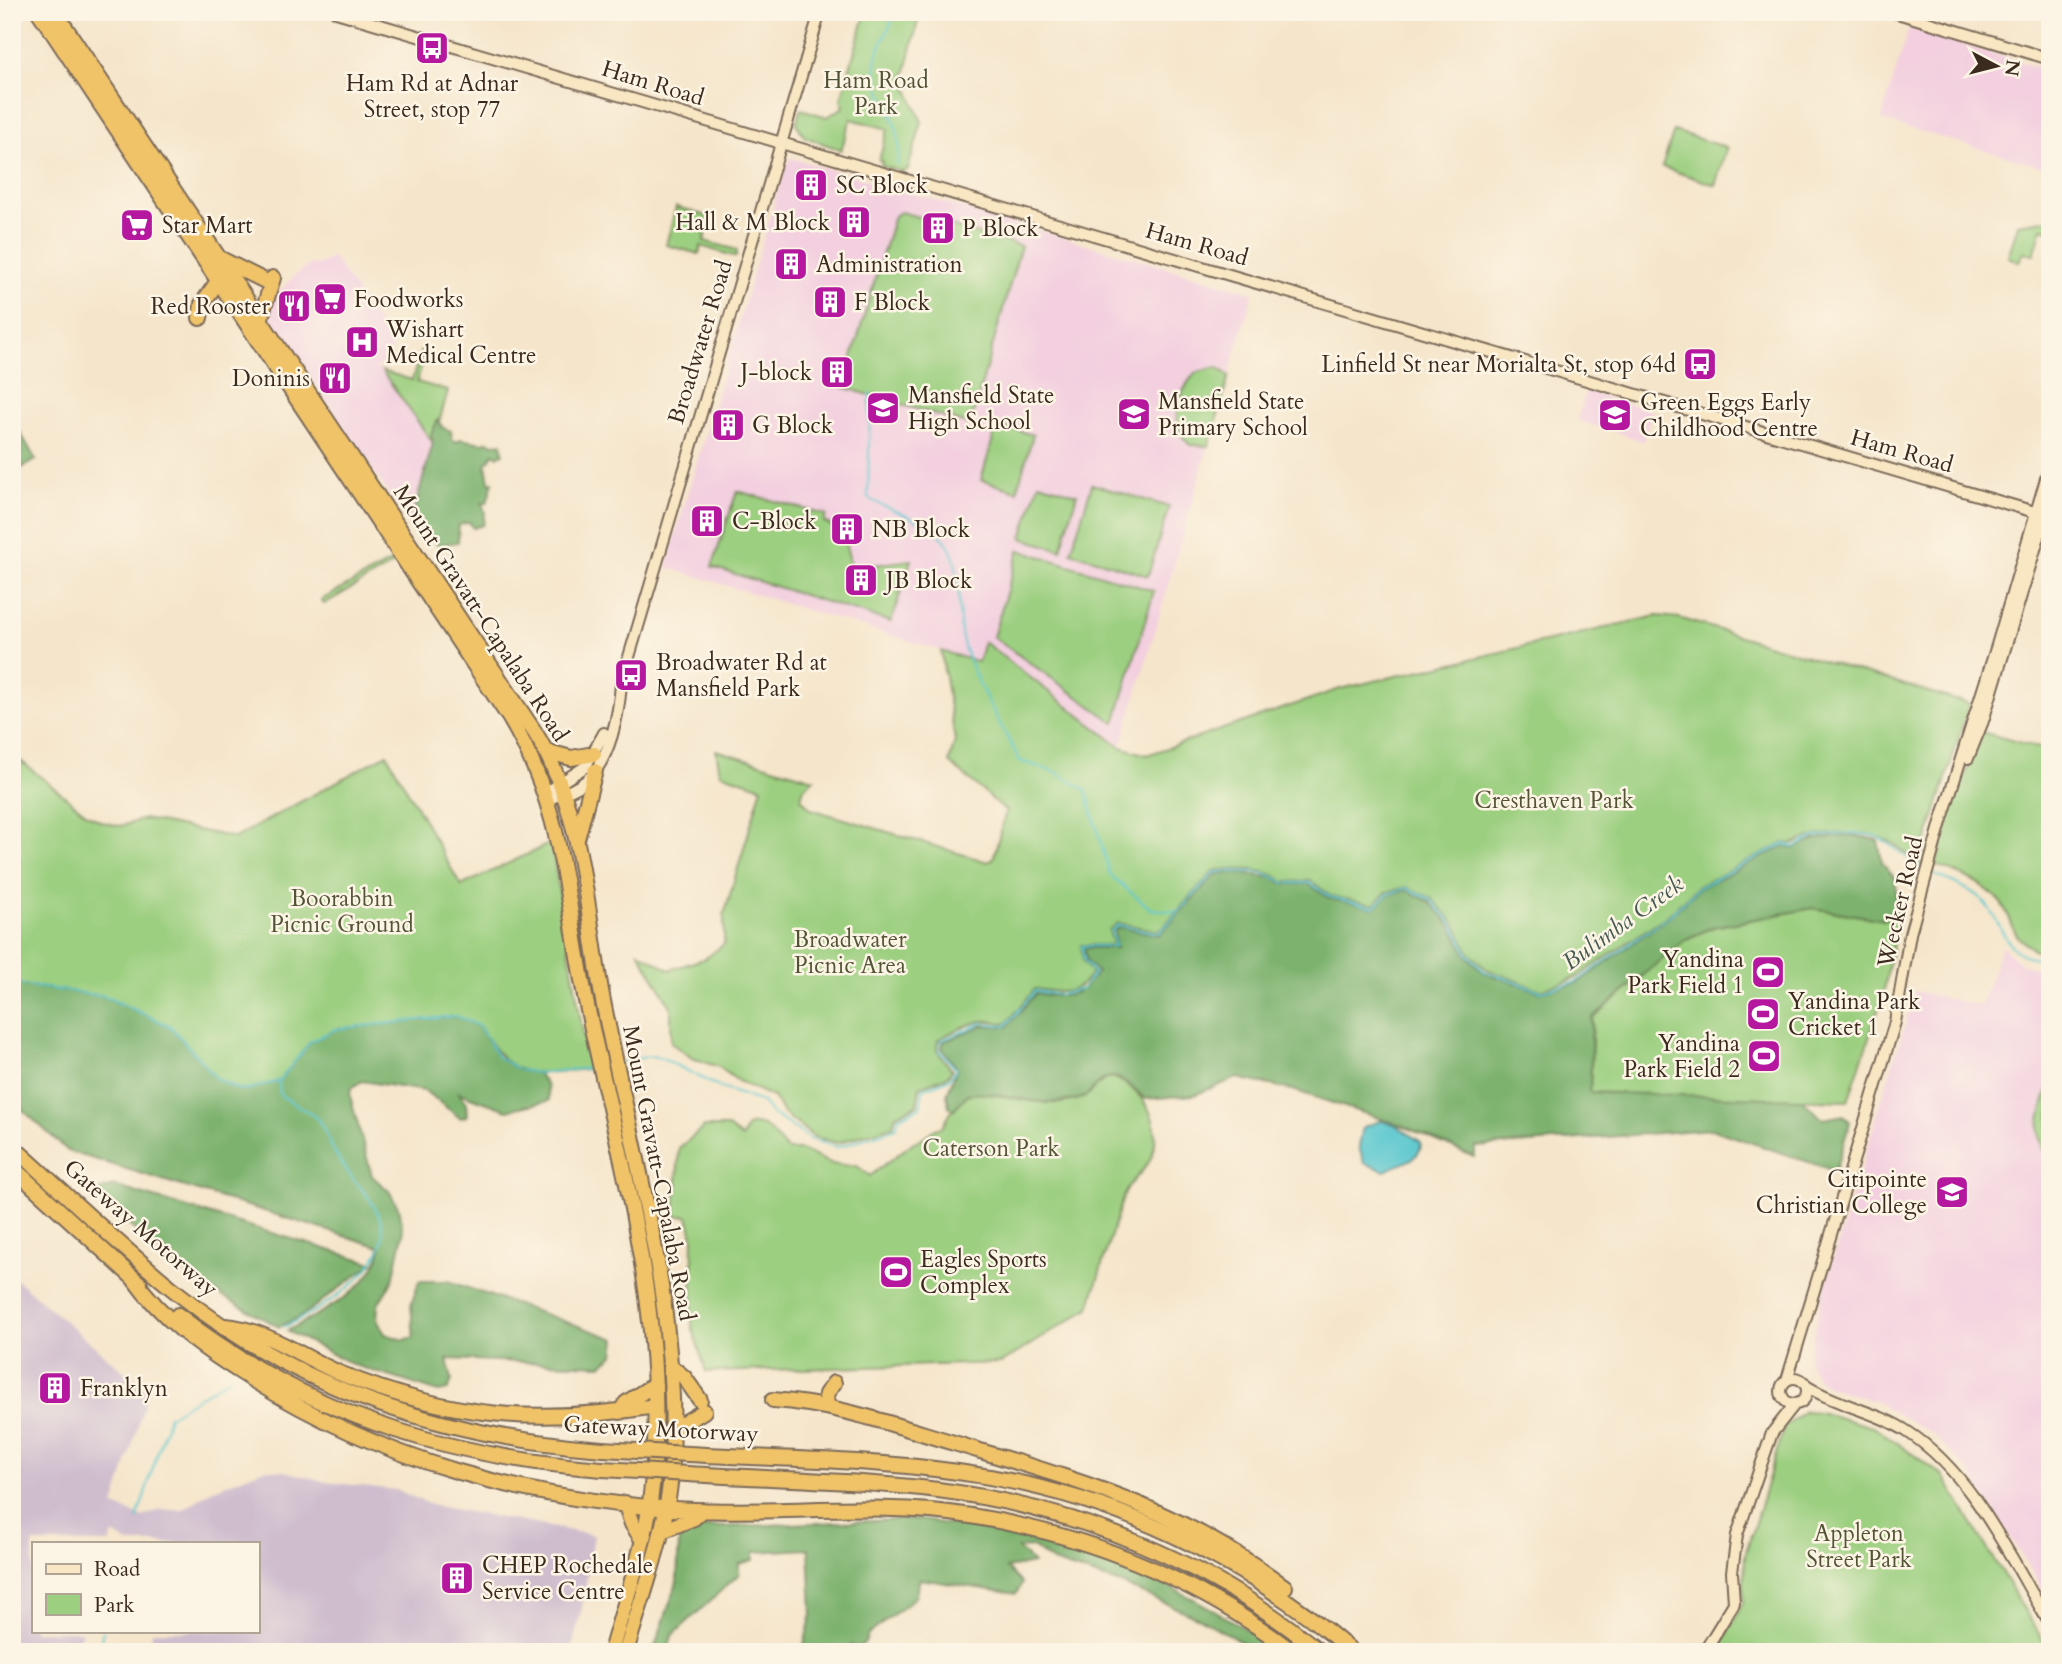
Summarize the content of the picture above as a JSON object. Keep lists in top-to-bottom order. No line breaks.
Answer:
{"streets":{"highway":["Mount Gravatt-Capalaba Road","Gateway Motorway"],"street":["Ham Road","Broadwater Road","Wecker Road"]},"crossings":[["Ham Road","Broadwater Road"],["Ham Road","Wecker Road"],["Broadwater Road","Mount Gravatt-Capalaba Road"]],"water":["Bulimba Creek"],"parks":["Ham Road Park","Cresthaven Park","Boorabbin Picnic Ground","Broadwater Picnic Area","Caterson Park","Appleton Street Park"],"places":{"bus stop":["Ham Rd at Adnar Street, stop 77","Linfield St near Morialta St, stop 64d","Broadwater Rd at Mansfield Park"],"building":["SC Block","Hall & M Block","P Block","Administration","F Block","J-block","G Block","C-Block","NB Block","JB Block","Franklyn","CHEP Rochedale Service Centre"],"supermarket":["Star Mart","Foodworks"],"restaurant":["Red Rooster","Doninis"],"hospital":["Wishart Medical Centre"],"school or university":["Mansfield State High School","Mansfield State Primary School","Green Eggs Early Childhood Centre","Citipointe Christian College"],"sports":["Yandina Park Field 1","Yandina Park Cricket 1","Yandina Park Field 2","Eagles Sports Complex"]},"legend":["Road","Park"],"north":"right"}
